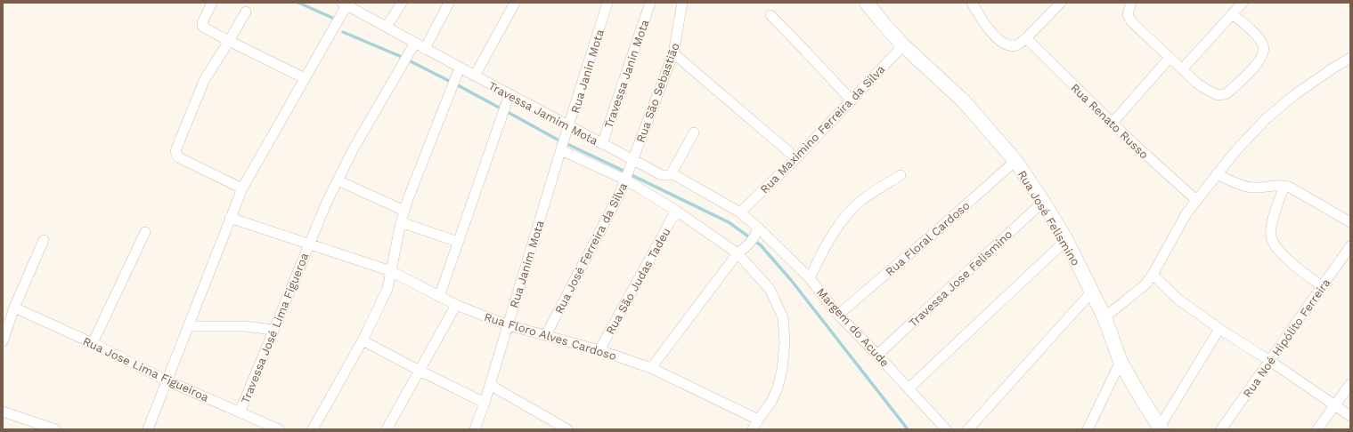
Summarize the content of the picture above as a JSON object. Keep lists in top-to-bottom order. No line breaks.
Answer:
{"streets":{"street":["Rua Janin Mota","Travessa Janin Mota","Rua São Sebastião","Travessa Jamim Mota","Rua Renato Russo","Rua Maximino Ferreira da Silva","Rua José Felismino","Rua Floral Cardoso","Rua José Ferreira da Silva","Rua Janim Mota","Travessa Jose Felismino","Rua São Judas Tadeu","Margem do Acude","Travessa José Lima Figueroa","Rua Floro Alves Cardoso","Rua Noé Hipólito Ferreira","Rua Jose Lima Figueiroa"]},"crossings":[["Rua Janin Mota","Travessa Jamim Mota"],["Rua Janin Mota","Rua Janim Mota"],["Travessa Janin Mota","Travessa Jamim Mota"],["Rua São Sebastião","Travessa Jamim Mota"],["Rua São Sebastião","Rua José Ferreira da Silva"],["Travessa Jamim Mota","Rua José Ferreira da Silva"],["Travessa Jamim Mota","Travessa José Lima Figueroa"],["Rua Maximino Ferreira da Silva","Rua José Felismino"],["Rua Maximino Ferreira da Silva","Margem do Acude"],["Rua José Felismino","Rua Floral Cardoso"],["Rua José Felismino","Travessa Jose Felismino"],["Rua Floral Cardoso","Margem do Acude"],["Rua José Ferreira da Silva","Rua Floro Alves Cardoso"],["Rua Janim Mota","Rua Floro Alves Cardoso"],["Travessa Jose Felismino","Margem do Acude"],["Rua São Judas Tadeu","Rua Floro Alves Cardoso"],["Travessa José Lima Figueroa","Rua Floro Alves Cardoso"],["Travessa José Lima Figueroa","Rua Jose Lima Figueiroa"]]}
